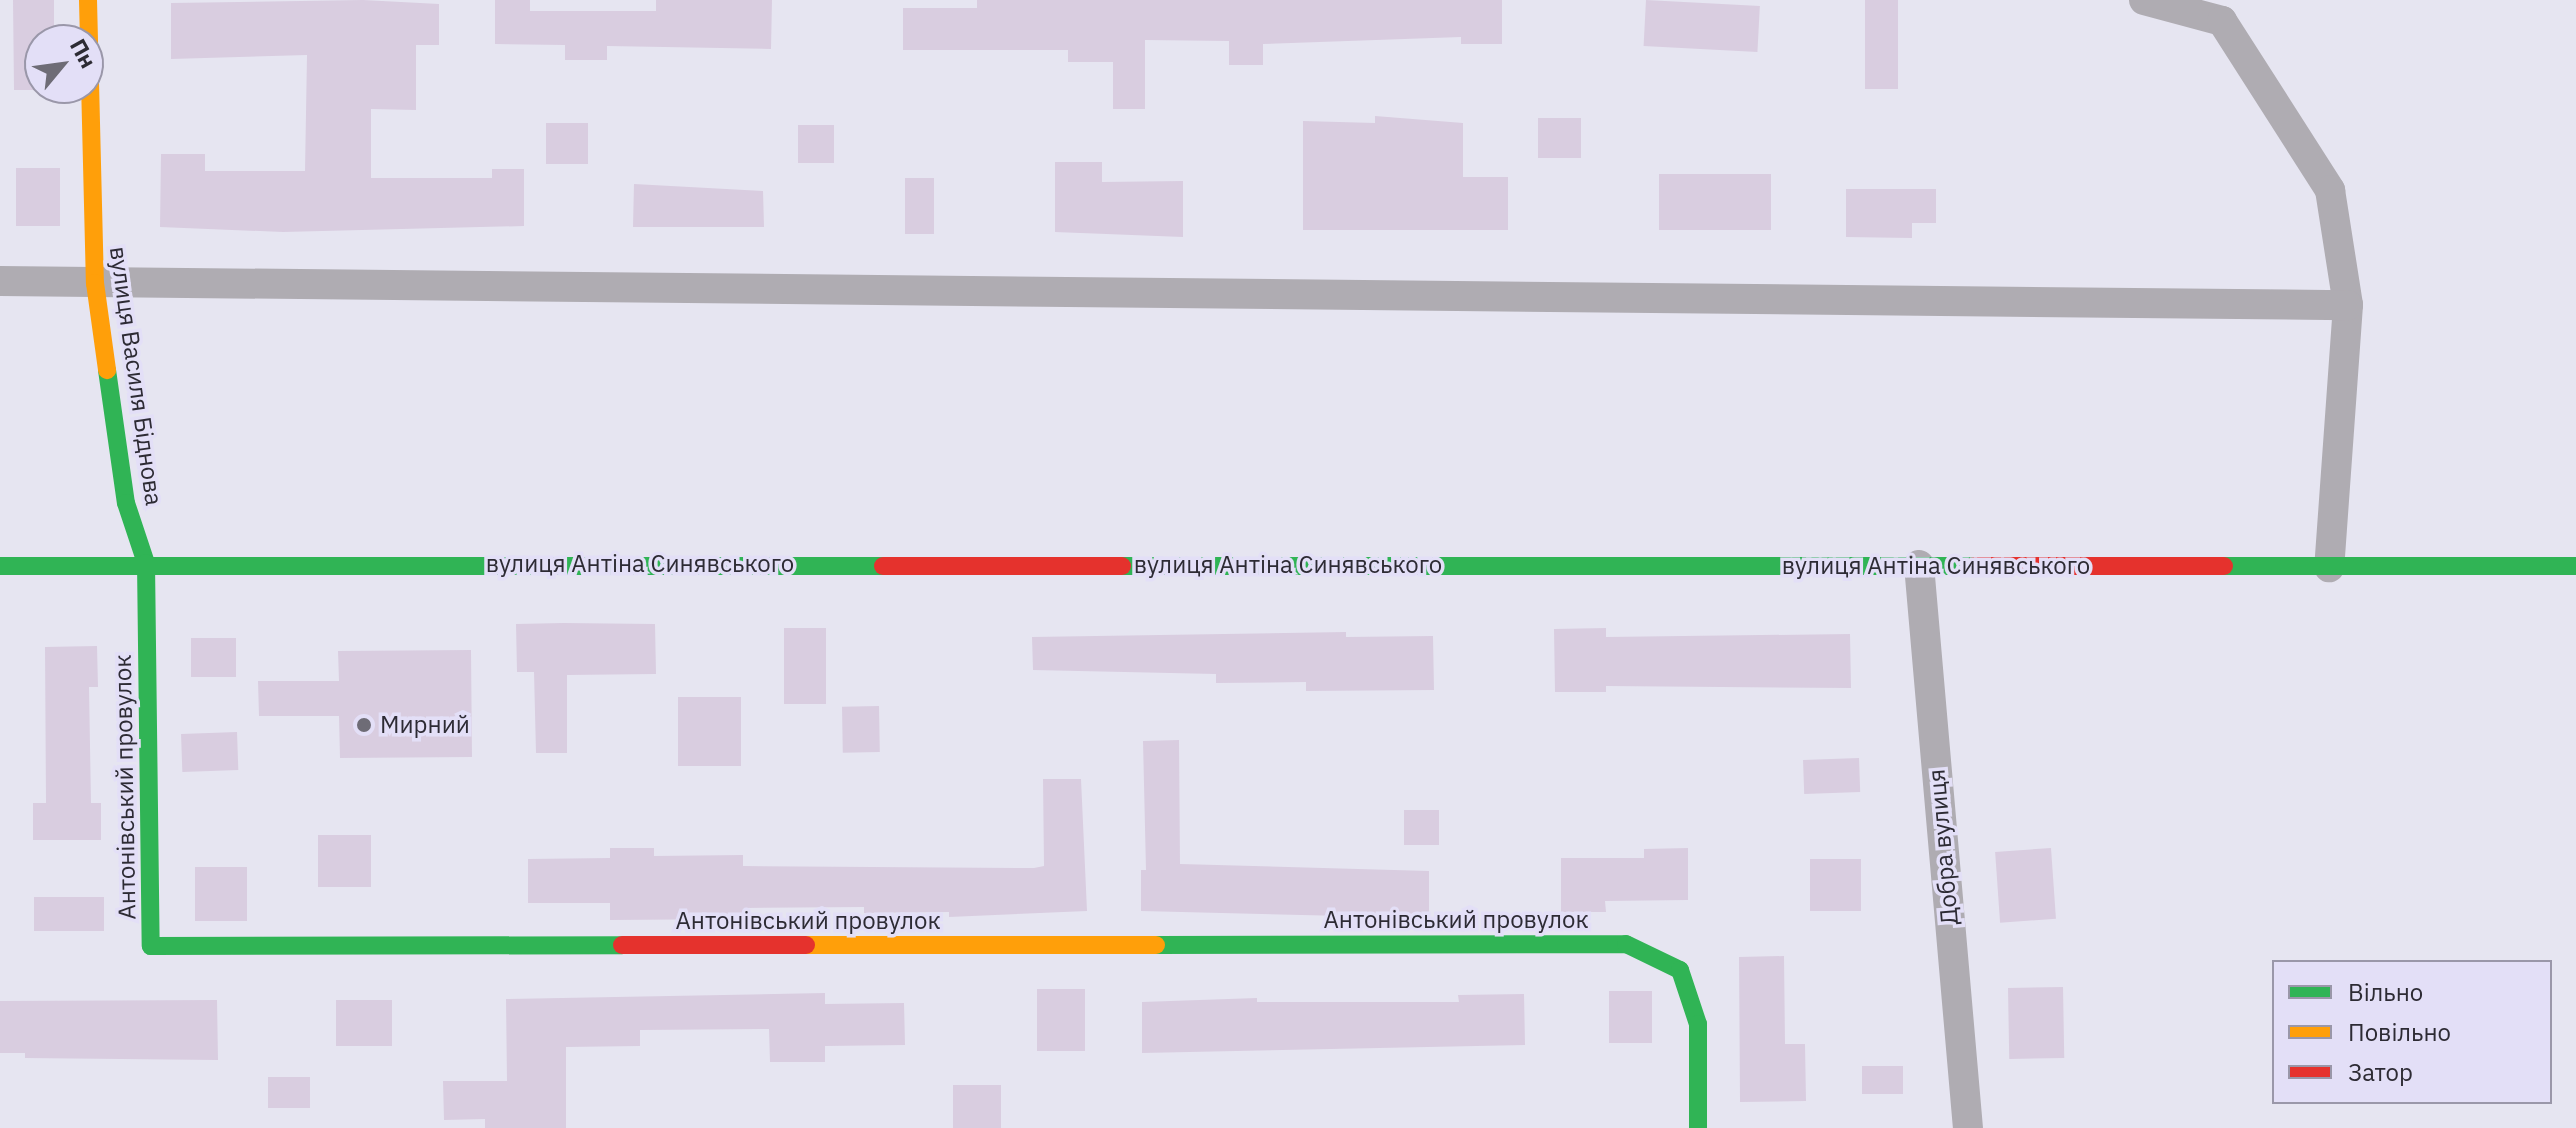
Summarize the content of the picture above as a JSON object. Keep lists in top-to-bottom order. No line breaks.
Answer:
{"streets":{"street":["вулиця Василя Біднова","вулиця Антіна Синявського","Антонівський провулок","Добра вулиця"]},"crossings":[["вулиця Василя Біднова","вулиця Антіна Синявського"],["вулиця Василя Біднова","Антонівський провулок"],["вулиця Антіна Синявського","Антонівський провулок"],["вулиця Антіна Синявського","Добра вулиця"]],"places":["Мирний"],"legend":["Вільно","Повільно","Затор"],"north":"top right"}
